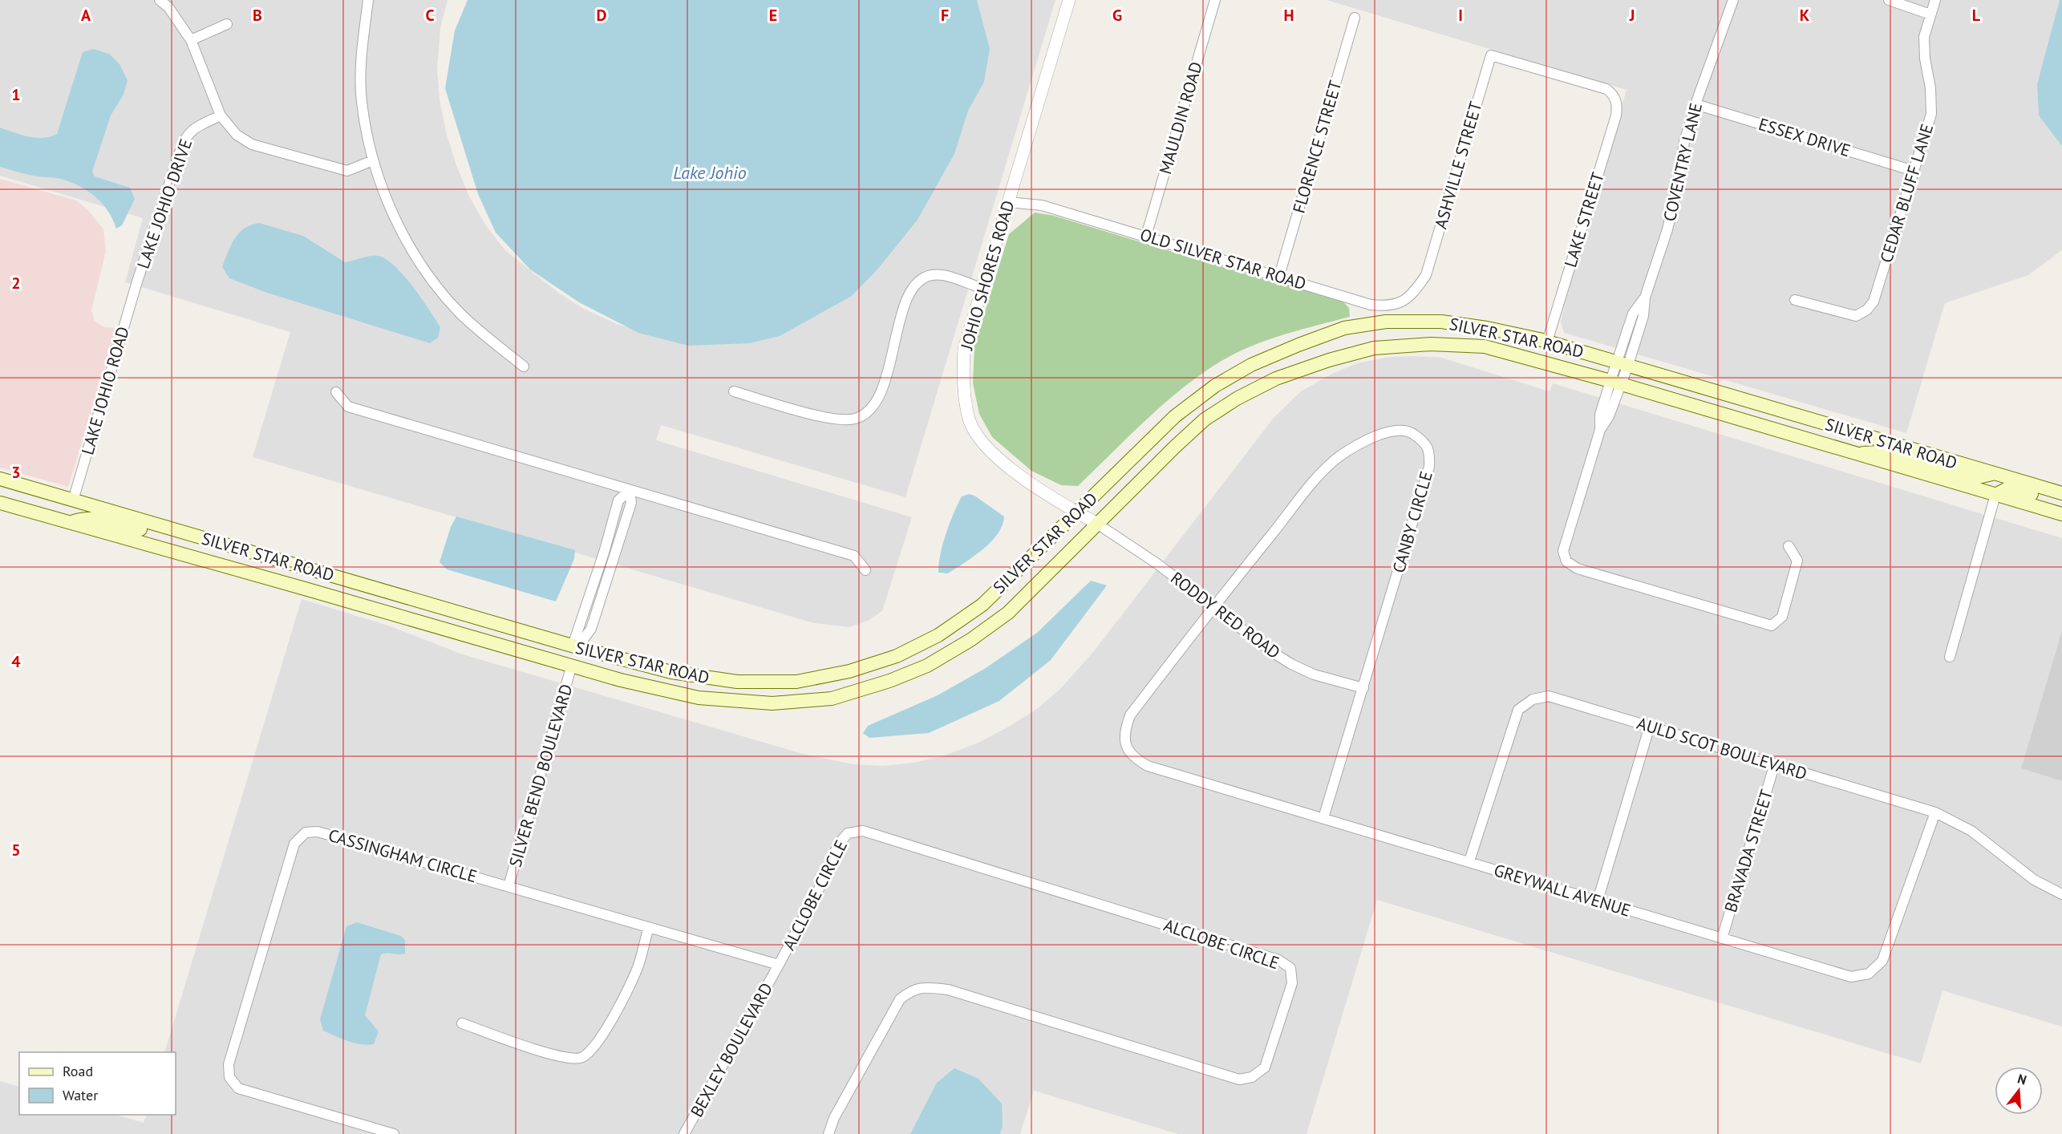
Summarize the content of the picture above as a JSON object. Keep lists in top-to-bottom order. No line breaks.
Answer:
{"streets":{"main road":["SILVER STAR ROAD"],"street":["MAULDIN ROAD","ESSEX DRIVE","FLORENCE STREET","COVENTRY LANE","ASHVILLE STREET","CEDAR BLUFF LANE","LAKE JOHIO DRIVE","LAKE STREET","OLD SILVER STAR ROAD","JOHIO SHORES ROAD","LAKE JOHIO ROAD","CANBY CIRCLE","RODDY RED ROAD","AULD SCOT BOULEVARD","SILVER BEND BOULEVARD","BRAVADA STREET","CASSINGHAM CIRCLE","GREYWALL AVENUE","ALCLOBE CIRCLE","BEXLEY BOULEVARD"]},"crossings":[["MAULDIN ROAD","OLD SILVER STAR ROAD"],["ESSEX DRIVE","COVENTRY LANE"],["ESSEX DRIVE","CEDAR BLUFF LANE"],["FLORENCE STREET","OLD SILVER STAR ROAD"],["COVENTRY LANE","SILVER STAR ROAD"],["ASHVILLE STREET","LAKE STREET"],["ASHVILLE STREET","OLD SILVER STAR ROAD"],["LAKE JOHIO DRIVE","LAKE JOHIO ROAD"],["LAKE STREET","SILVER STAR ROAD"],["OLD SILVER STAR ROAD","JOHIO SHORES ROAD"],["JOHIO SHORES ROAD","SILVER STAR ROAD"],["JOHIO SHORES ROAD","RODDY RED ROAD"],["SILVER STAR ROAD","LAKE JOHIO ROAD"],["SILVER STAR ROAD","RODDY RED ROAD"],["SILVER STAR ROAD","SILVER BEND BOULEVARD"],["CANBY CIRCLE","RODDY RED ROAD"],["CANBY CIRCLE","GREYWALL AVENUE"],["AULD SCOT BOULEVARD","BRAVADA STREET"],["AULD SCOT BOULEVARD","GREYWALL AVENUE"],["SILVER BEND BOULEVARD","CASSINGHAM CIRCLE"],["BRAVADA STREET","GREYWALL AVENUE"],["CASSINGHAM CIRCLE","ALCLOBE CIRCLE"],["CASSINGHAM CIRCLE","BEXLEY BOULEVARD"],["ALCLOBE CIRCLE","BEXLEY BOULEVARD"]],"water":["Lake Johio"],"legend":["Road","Water"],"north":"top","grid":{"columns":["A","B","C","D","E","F","G","H","I","J","K","L"],"rows":["1","2","3","4","5"]}}
